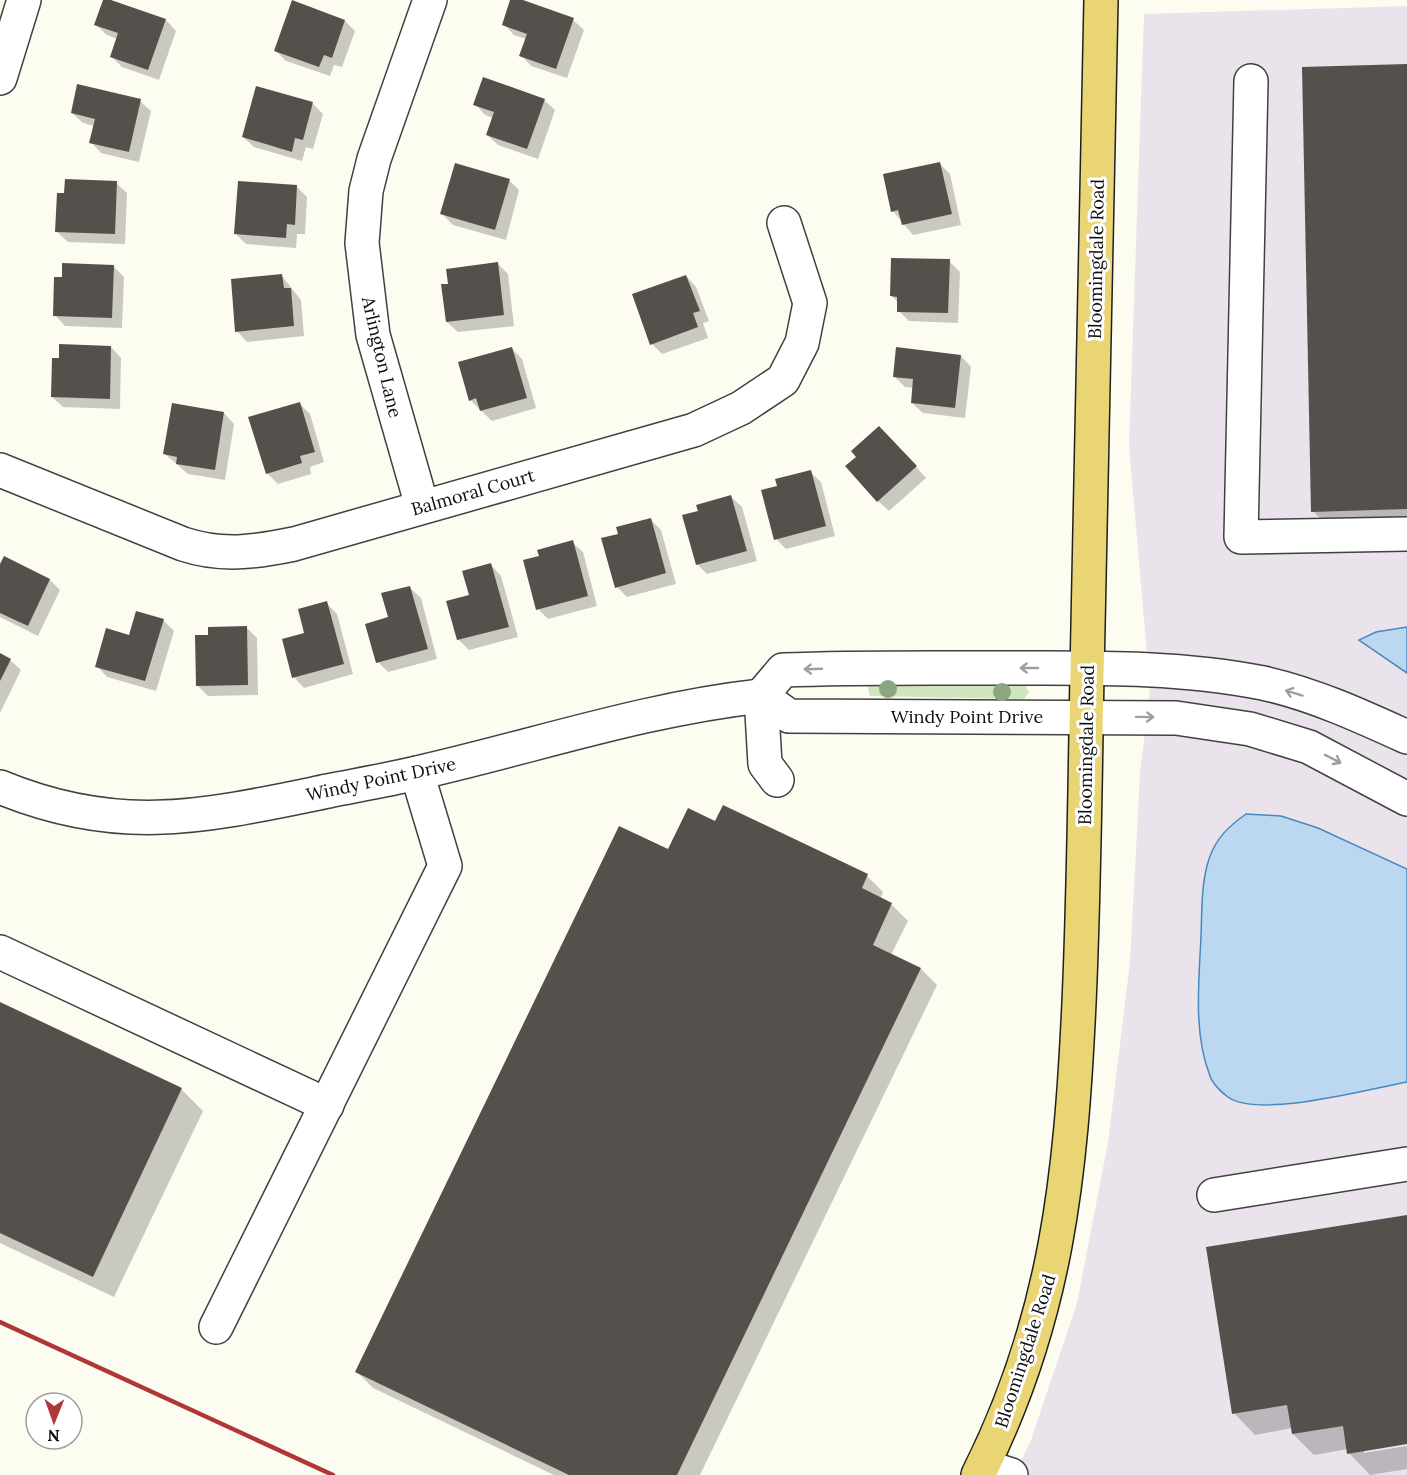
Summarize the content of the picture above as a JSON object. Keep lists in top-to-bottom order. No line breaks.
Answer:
{"streets":{"main road":["Bloomingdale Road"],"street":["Arlington Lane","Balmoral Court","Windy Point Drive"]},"crossings":[["Bloomingdale Road","Windy Point Drive"],["Arlington Lane","Balmoral Court"]],"north":"bottom"}
